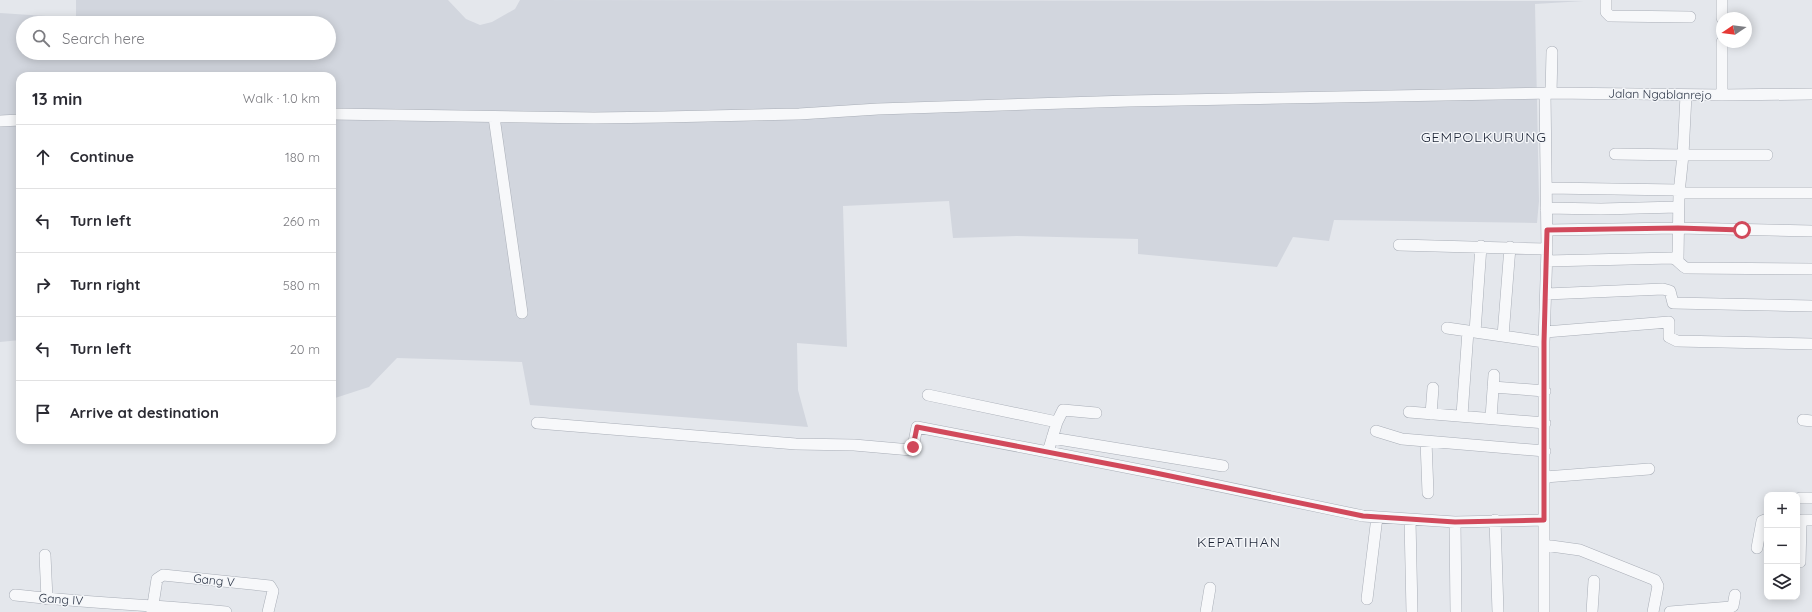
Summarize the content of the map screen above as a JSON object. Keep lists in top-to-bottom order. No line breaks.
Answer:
{"streets":{"street":["Jalan Ngablanrejo","Gang V","Gang IV"]},"crossings":[["Gang V","Gang IV"]],"districts":["GEMPOLKURUNG","KEPATIHAN"],"north":"left","page":{"search":"Search here","heading":["13 min","Walk · 1.0 km"],"list":[["Continue","180 m"],["Turn left","260 m"],["Turn right","580 m"],["Turn left","20 m"],"Arrive at destination"],"map_buttons":["+","−"]}}
